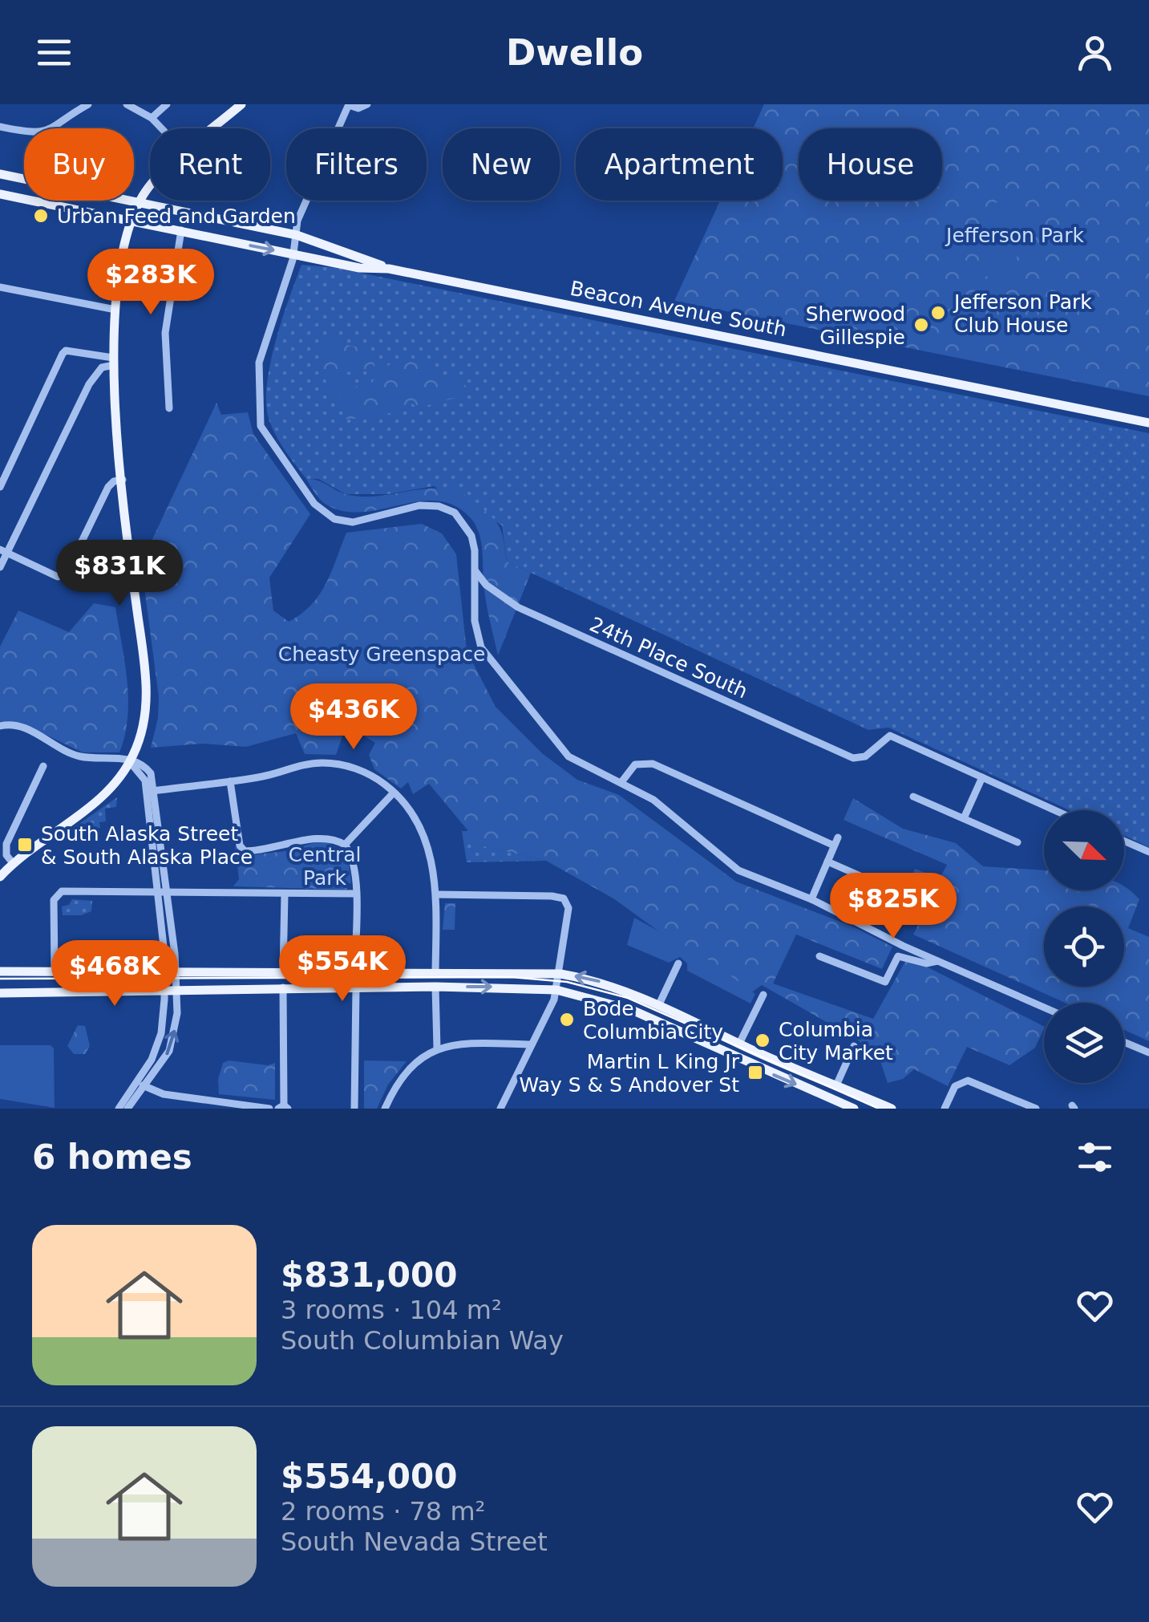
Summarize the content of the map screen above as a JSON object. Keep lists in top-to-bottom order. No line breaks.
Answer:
{"streets":{"main road":["Beacon Avenue South"],"street":["24th Place South"]},"parks":["Jefferson Park","Cheasty Greenspace","Central Park"],"places":{"other":["Urban Feed and Garden","Jefferson Park Club House","Sherwood Gillespie","Bode Columbia City","Columbia City Market"],"transit":["South Alaska Street & South Alaska Place","Martin L King Jr Way S & S Andover St"]},"north":"bottom right","page":{"header":"Dwello","chip":["Buy","Rent","Filters","New","Apartment","House"],"price":["$283K","$831K","$436K","$825K","$554K","$468K"],"heading":"6 homes","list":[{"name":"$831,000","note":"3 rooms · 104 m² · South Columbian Way"},{"name":"$554,000","note":"2 rooms · 78 m² · South Nevada Street"}]}}
